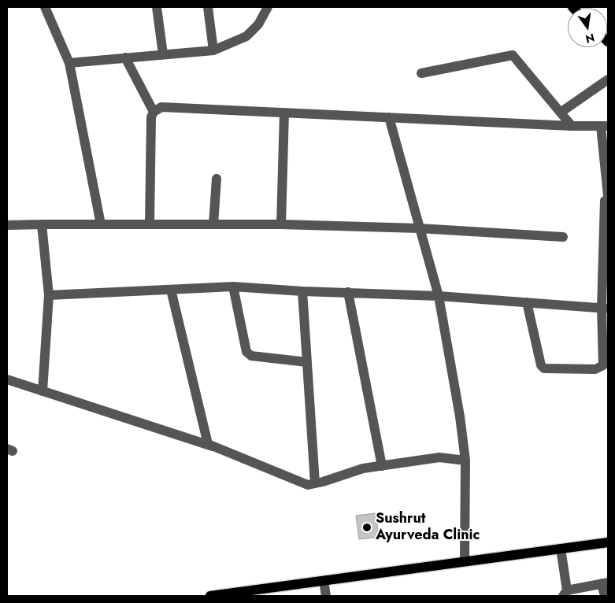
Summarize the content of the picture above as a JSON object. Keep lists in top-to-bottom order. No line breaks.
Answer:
{"places":["Sushrut Ayurveda Clinic"],"north":"bottom"}
